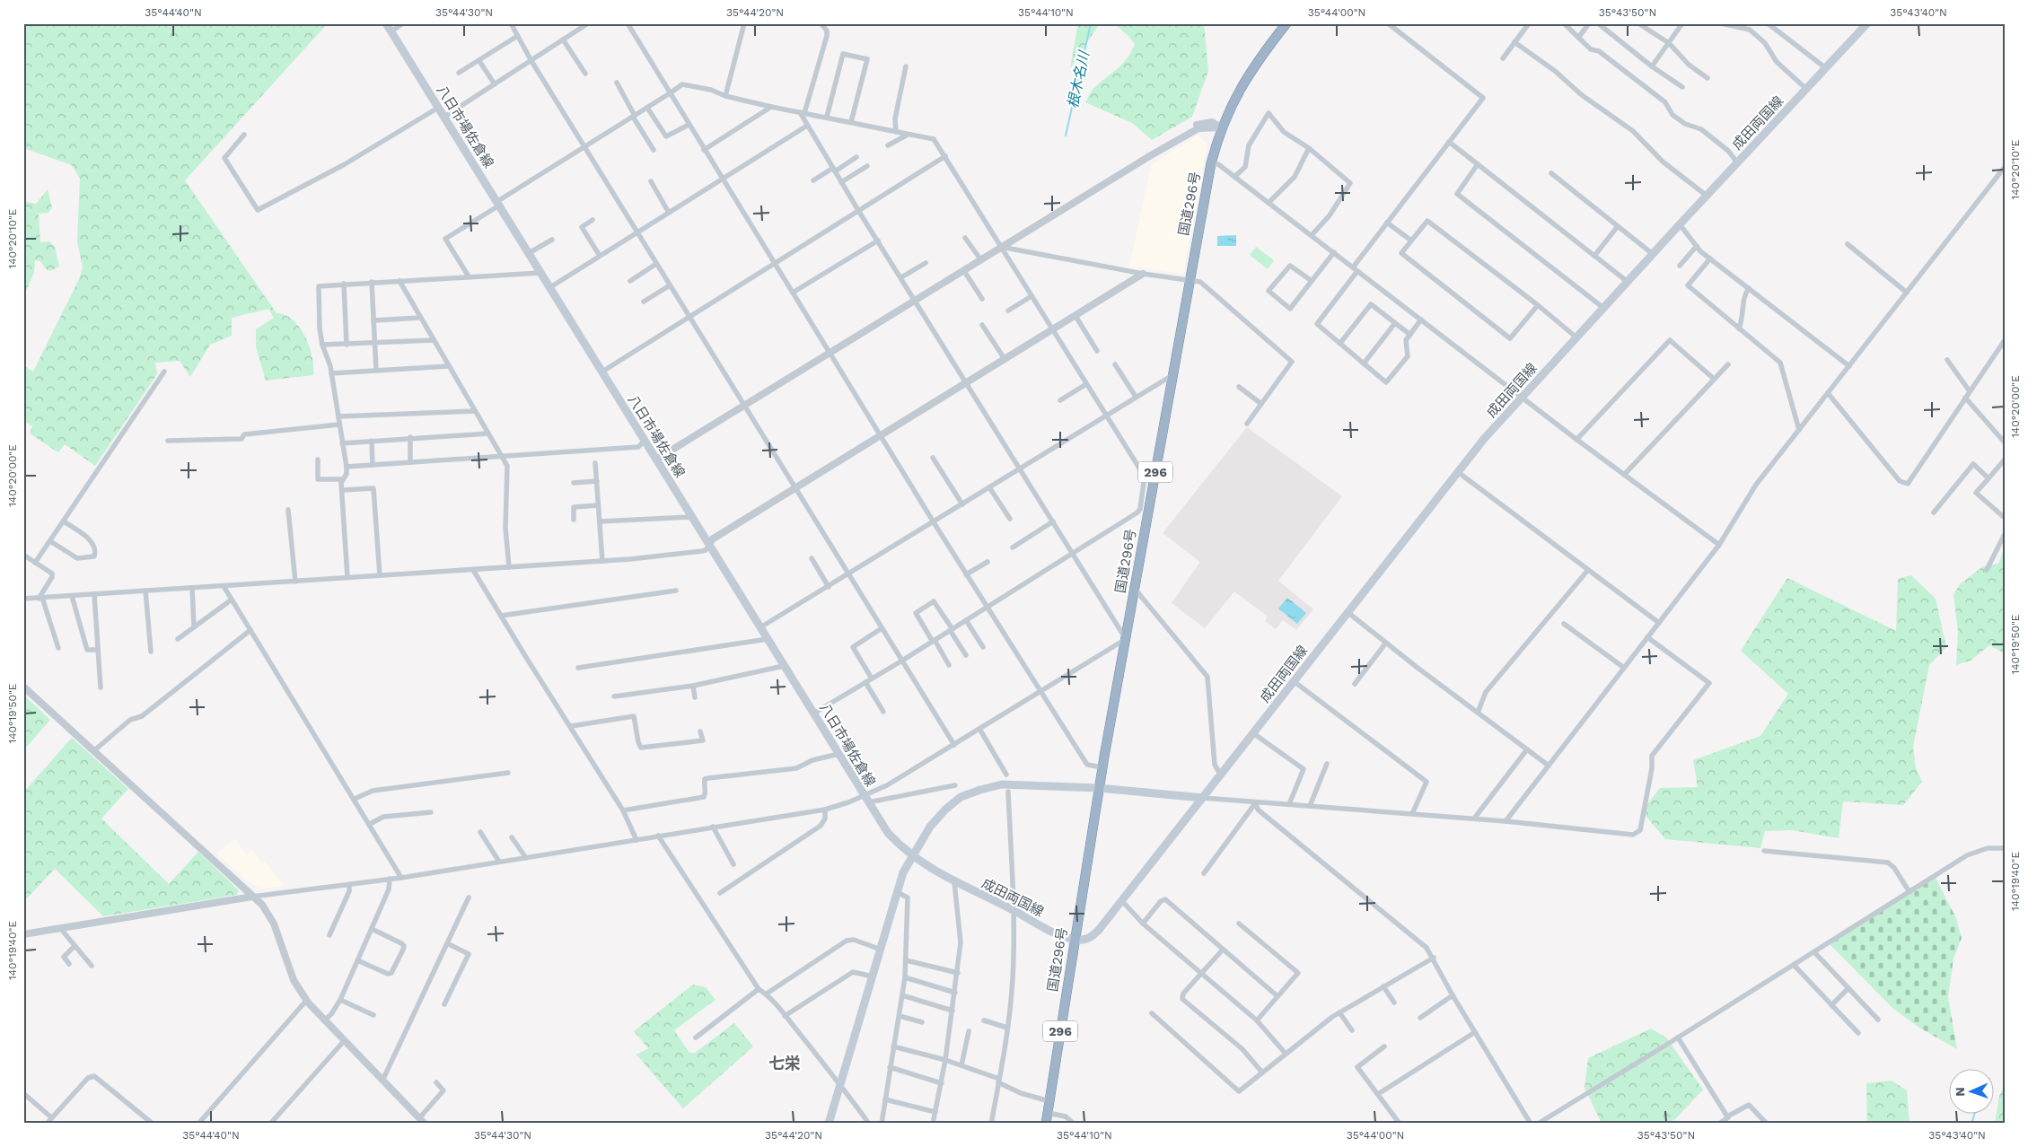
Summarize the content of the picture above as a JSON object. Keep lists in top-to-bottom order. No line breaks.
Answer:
{"streets":{"highway":["国道296号","296"],"main road":["成田両国線","八日市場佐倉線"]},"crossings":[["成田両国線","八日市場佐倉線"],["成田両国線","国道296号"]],"districts":["七栄"],"water":["根木名川"],"north":"left","coordinates":["35°44'40\"N","35°44'30\"N","35°44'20\"N","35°44'10\"N","35°44'00\"N","35°43'50\"N","35°43'40\"N","140°20'10\"E","140°20'00\"E","140°19'50\"E","140°19'40\"E"]}
